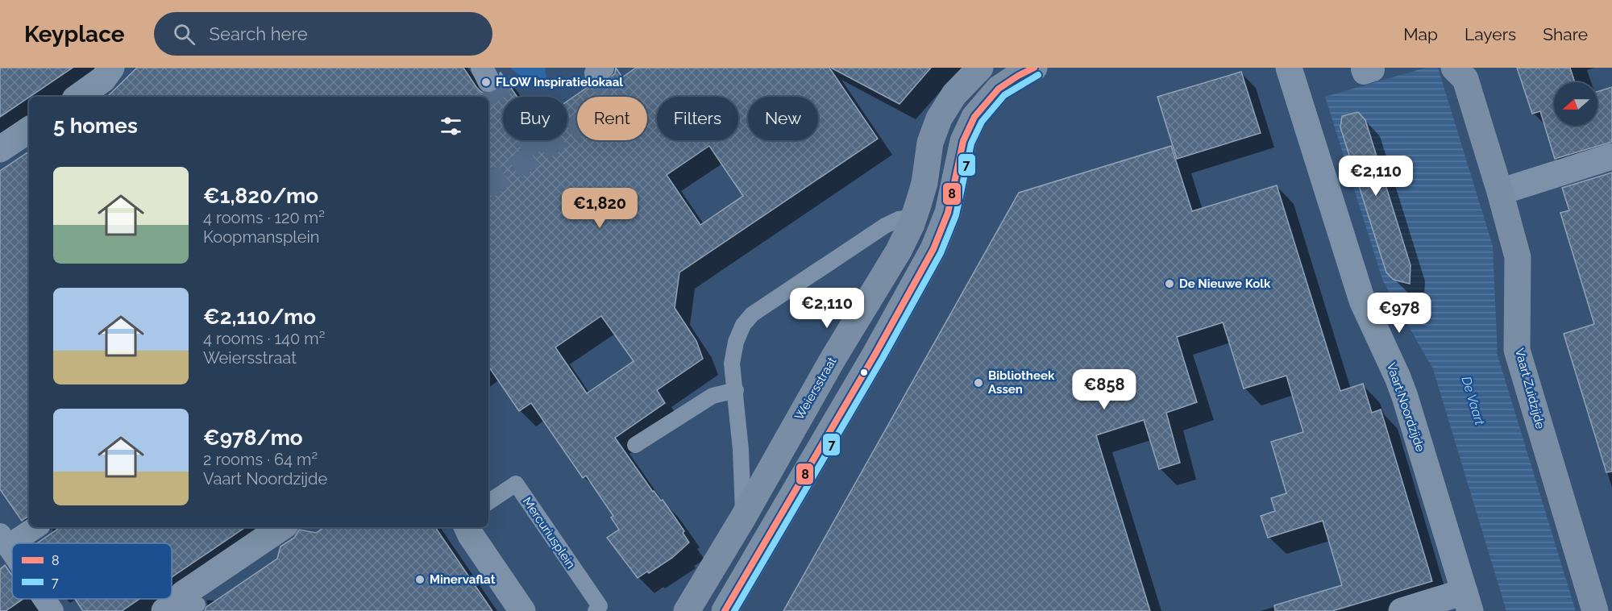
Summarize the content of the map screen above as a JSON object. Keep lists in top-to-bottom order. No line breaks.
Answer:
{"streets":{"main road":["Weiersstraat","Vaart Zuidzijde"],"street":["Vaart Noordzijde"],"lane":["Mercuriusplein"]},"water":["De Vaart"],"places":["FLOW Inspiratielokaal","De Nieuwe Kolk","Bibliotheek Assen","Minervaflat"],"lines":["transit line 8","transit line 7"],"legend":["8","7"],"north":"left","page":{"header":"Keyplace","search":"Search here","nav":["Map","Layers","Share"],"chip":["Buy","Rent","Filters","New"],"heading":"5 homes","list":[{"name":"€1,820/mo","note":"4 rooms · 120 m² · Koopmansplein"},{"name":"€2,110/mo","note":"4 rooms · 140 m² · Weiersstraat"},{"name":"€978/mo","note":"2 rooms · 64 m² · Vaart Noordzijde"}],"price":["€2,110","€1,820","€2,110","€978","€858"]}}
